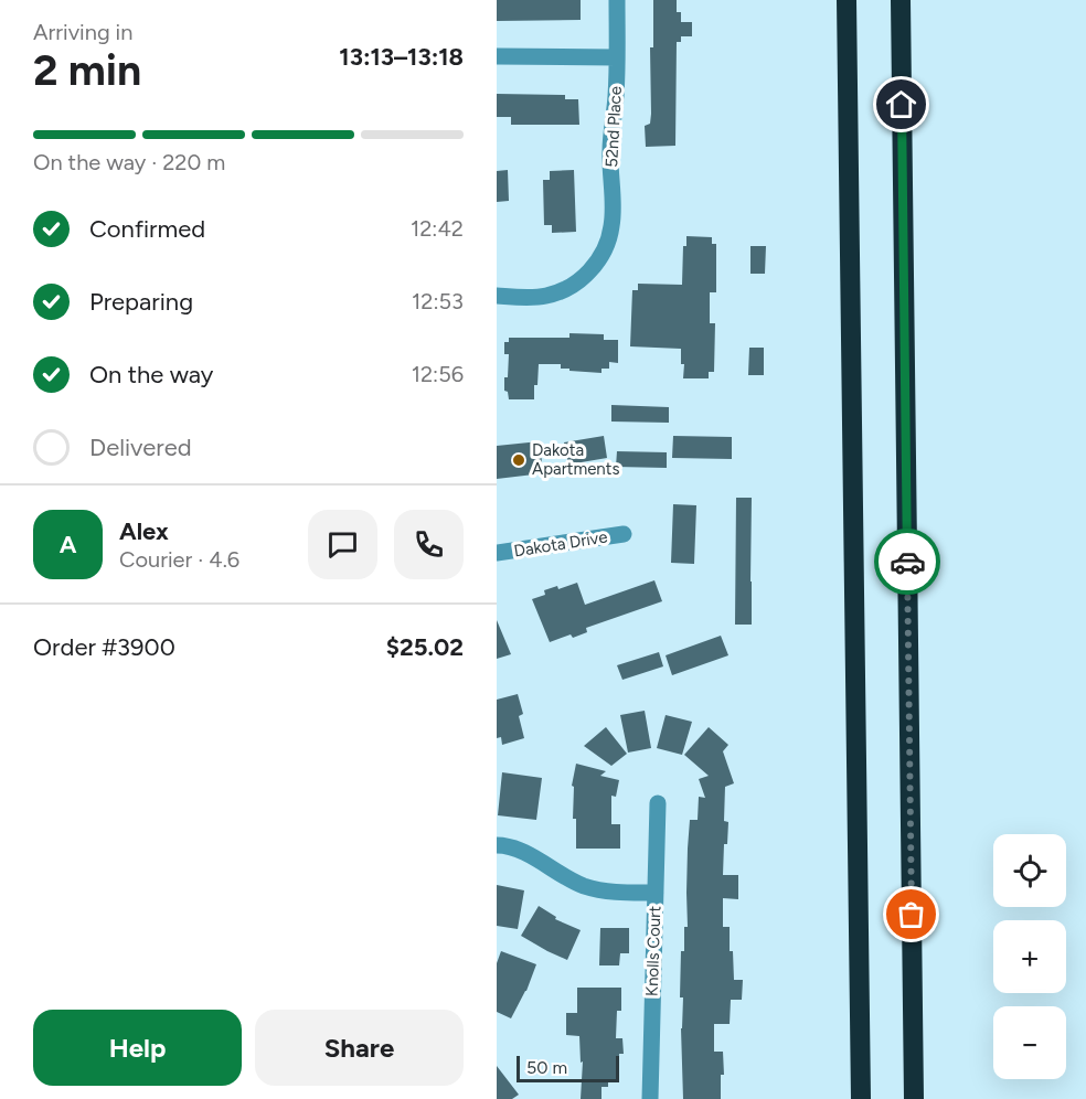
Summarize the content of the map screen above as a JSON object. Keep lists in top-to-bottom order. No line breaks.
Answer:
{"streets":{"street":["52nd Place","Dakota Drive","Knolls Court"]},"places":["Dakota Apartments"],"scale_bar":"50 m","page":{"heading":["2 min","Arriving in","13:13–13:18"],"panel":["Alex","Courier · 4.6","Order #3900","$25.02"],"bar":"On the way · 220 m","list":[["Confirmed","12:42"],["Preparing","12:53"],["On the way","12:56"],"Delivered"],"round":"A","map_buttons":["+","−"],"buttons":["Help","Share"],"scale":"50 m"}}
